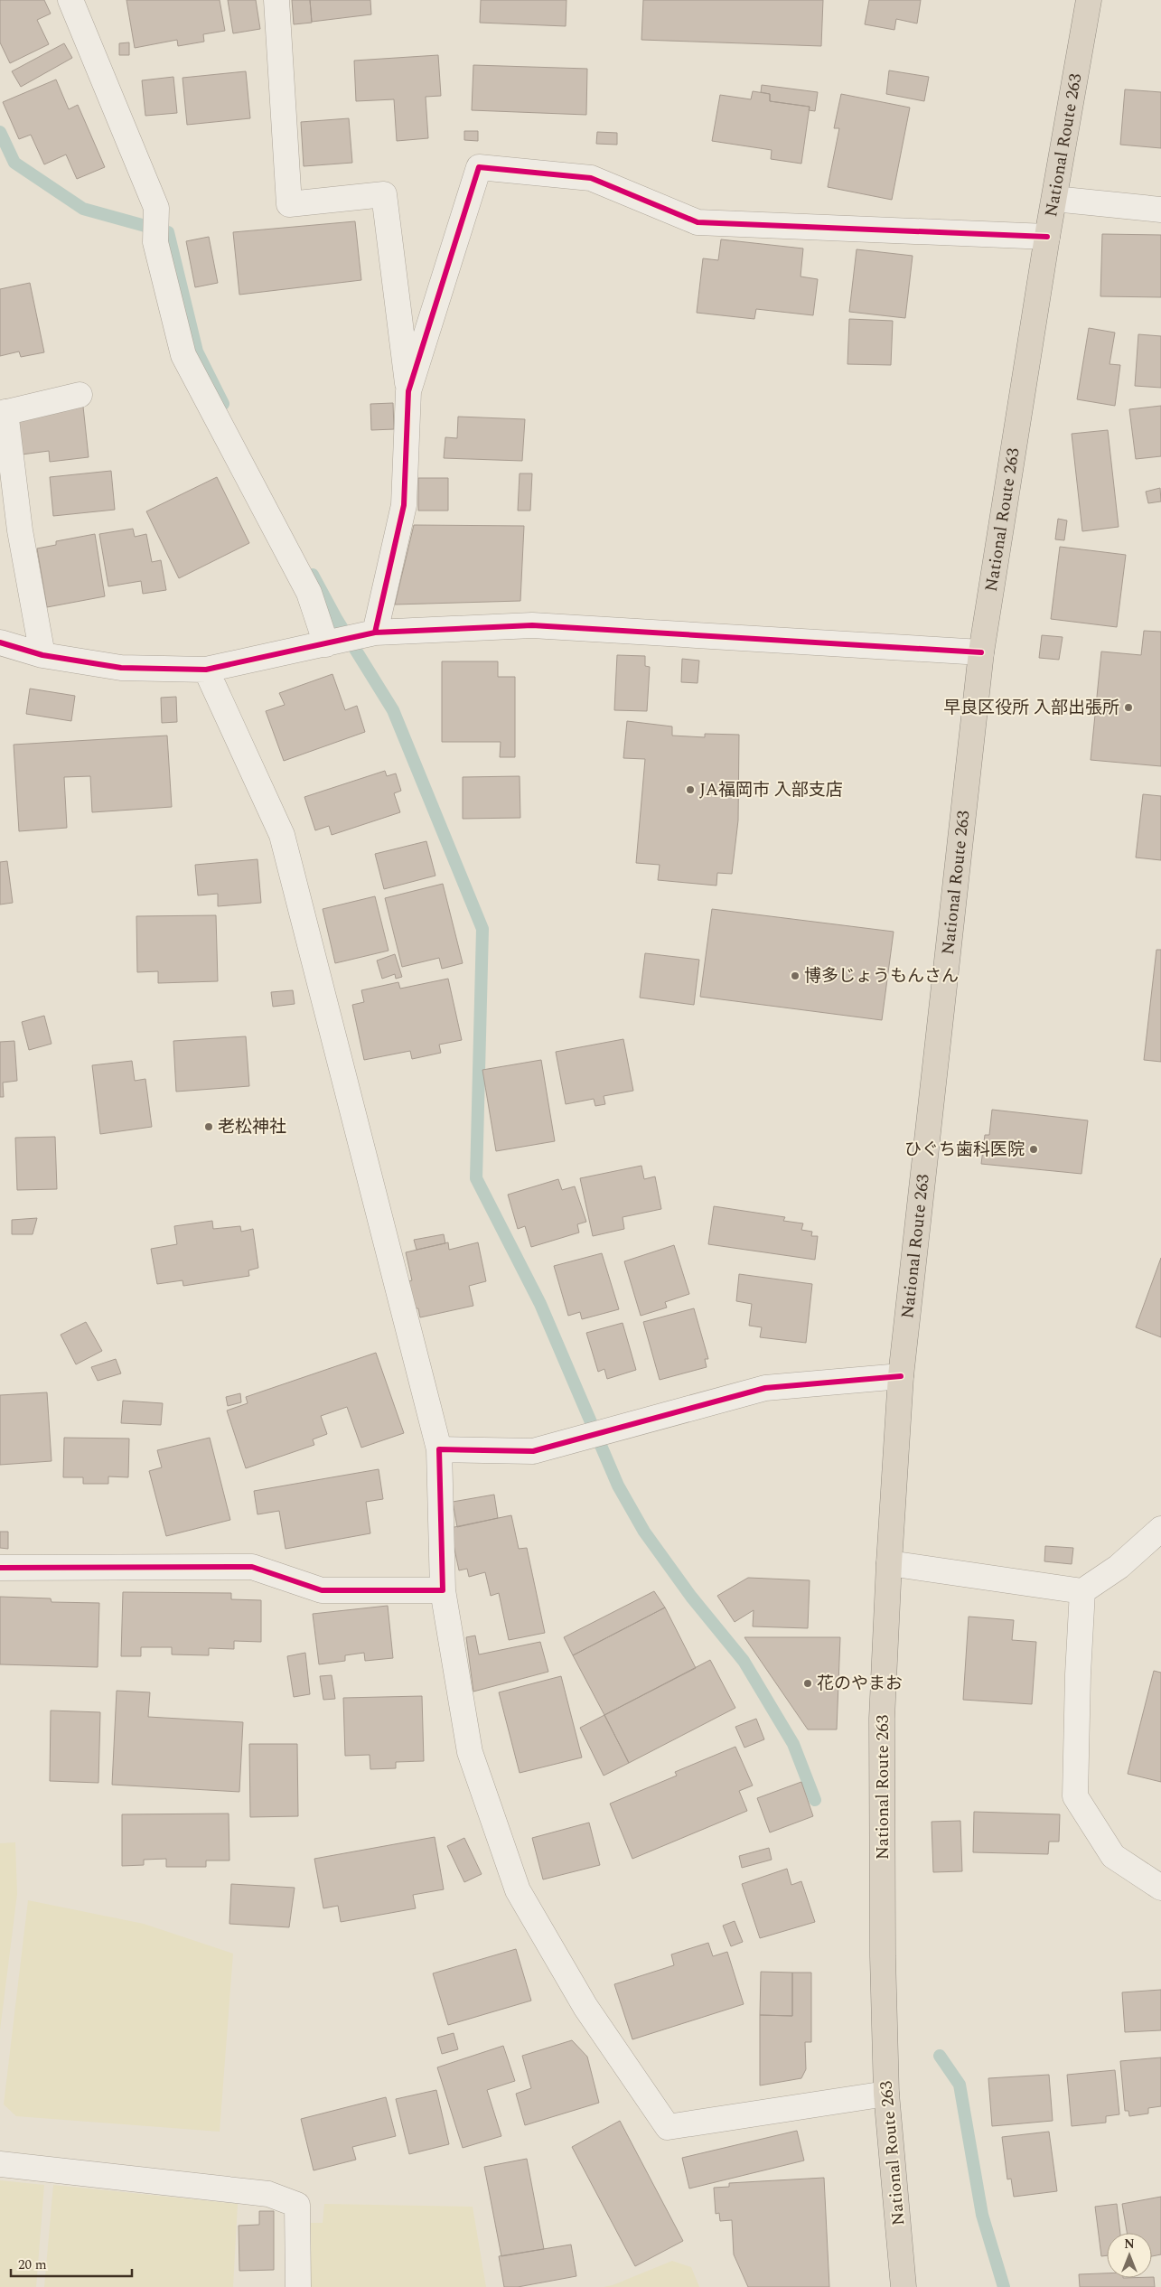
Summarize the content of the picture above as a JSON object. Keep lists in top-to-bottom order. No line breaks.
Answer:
{"streets":{"highway":["National Route 263"]},"places":["早良区役所 入部出張所","JA福岡市 入部支店","博多じょうもんさん","老松神社","ひぐち歯科医院","花のやまお"],"scale_bar":"20 m","north":"top"}
